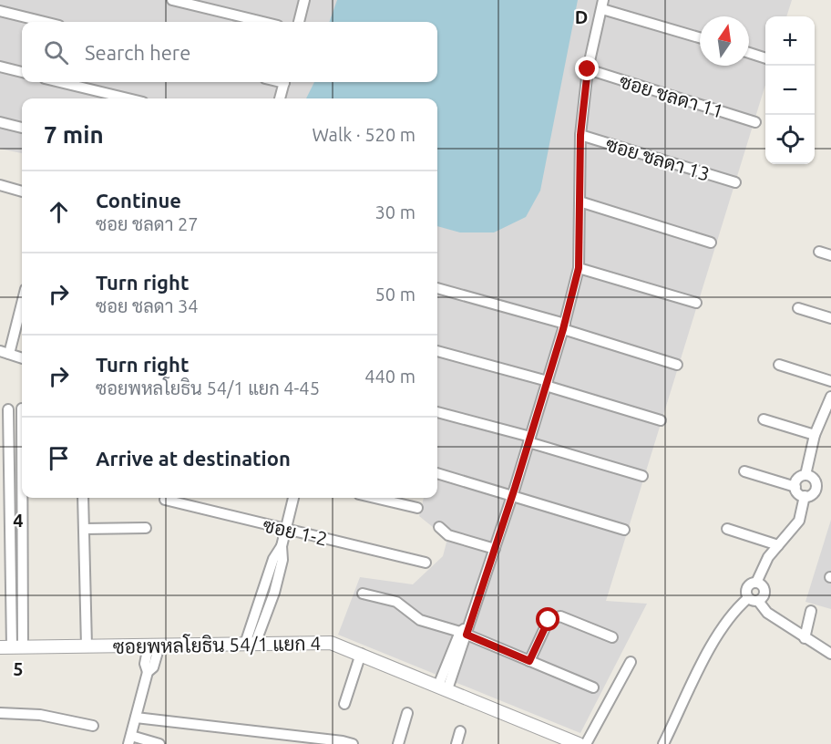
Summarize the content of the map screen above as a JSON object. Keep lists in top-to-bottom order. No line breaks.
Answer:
{"streets":{"street":["ซอย ชลดา 11","ซอย ชลดา 13","ซอย 1-2","ซอยพหลโยธิน 54/1 แยก 4"]},"north":"top","page":{"map_buttons":["+","−"],"search":"Search here","heading":["7 min","Walk · 520 m"],"list":[["Continue","ซอย ชลดา 27","30 m"],["Turn right","ซอย ชลดา 34","50 m"],["Turn right","ซอยพหลโยธิน 54/1 แยก 4-45","440 m"],"Arrive at destination"]},"grid":{"columns":["D"],"rows":["4","5"]}}
